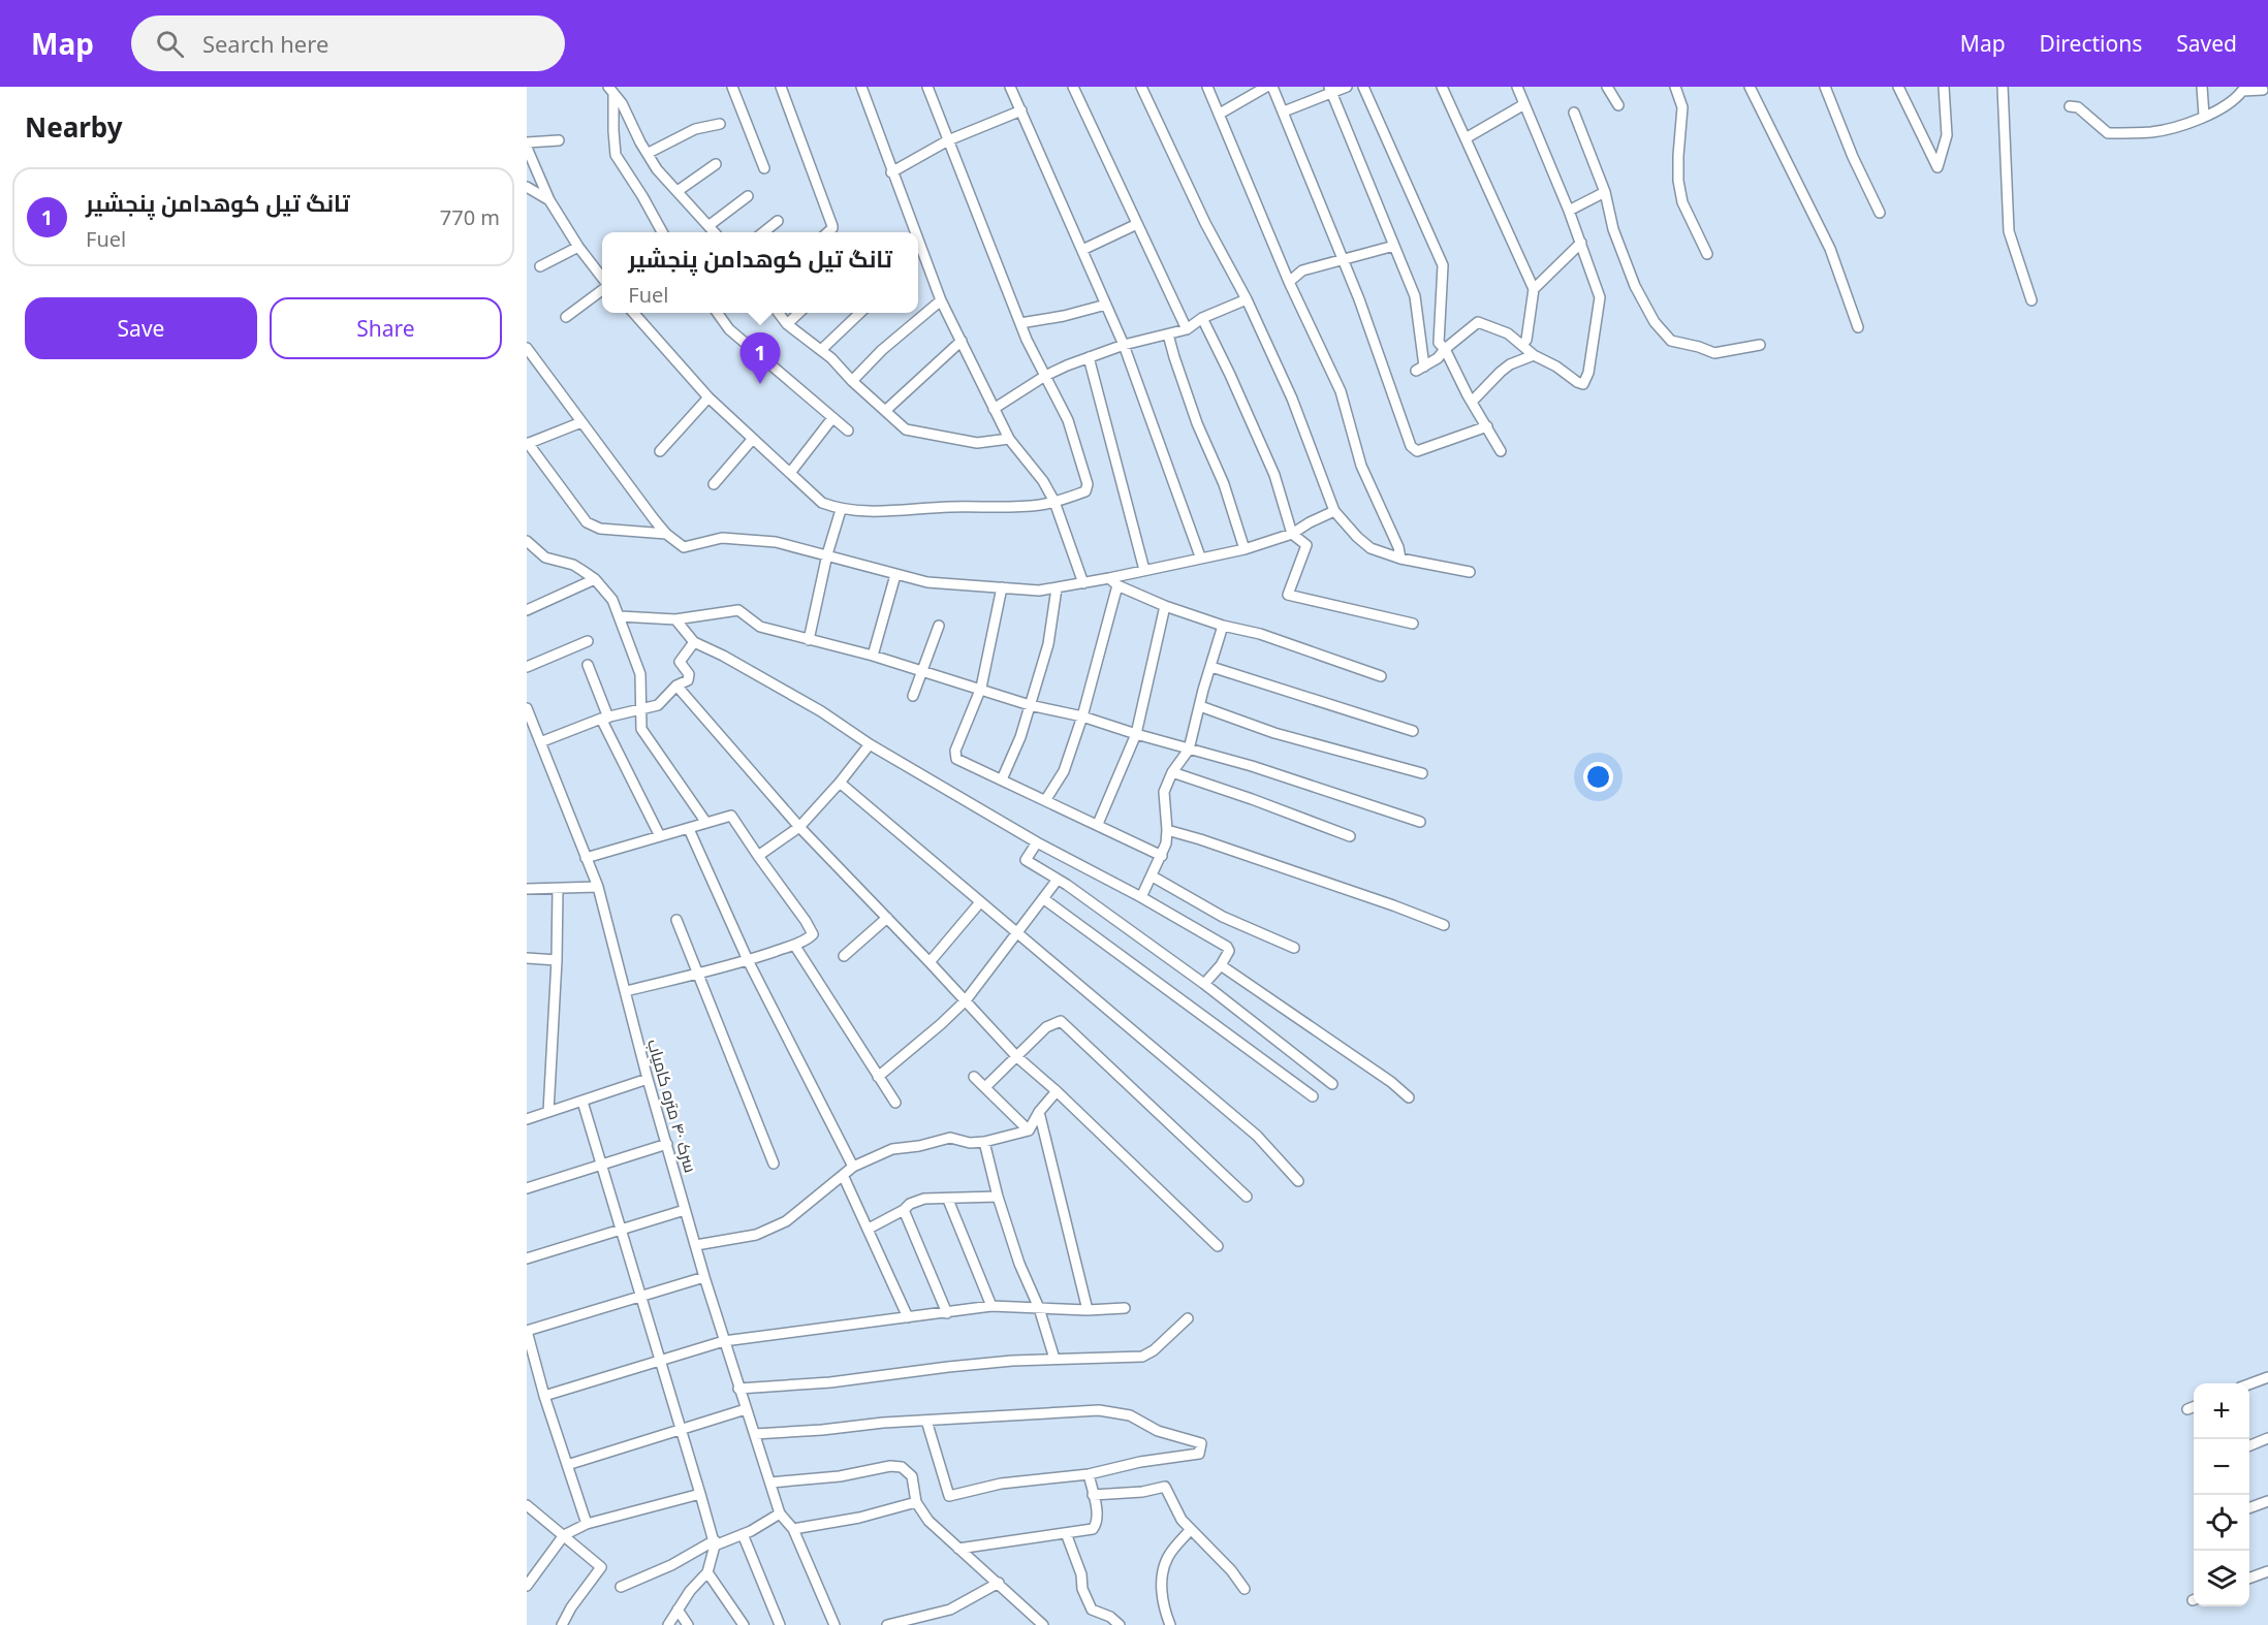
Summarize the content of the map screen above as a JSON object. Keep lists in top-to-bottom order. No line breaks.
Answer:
{"streets":{"street":["سرک ۴۰ متره کامیاب"]},"page":{"header":"Map","search":"Search here","nav":["Map","Directions","Saved"],"heading":"Nearby","list":[{"mark":"1","name":"تانگ تیل کوهدامن پنجشیر","note":"Fuel","value":"770 m"}],"popup":["تانگ تیل کوهدامن پنجشیر","Fuel"],"buttons":["Save","Share"],"pins":"1","map_buttons":["+","−"]}}
